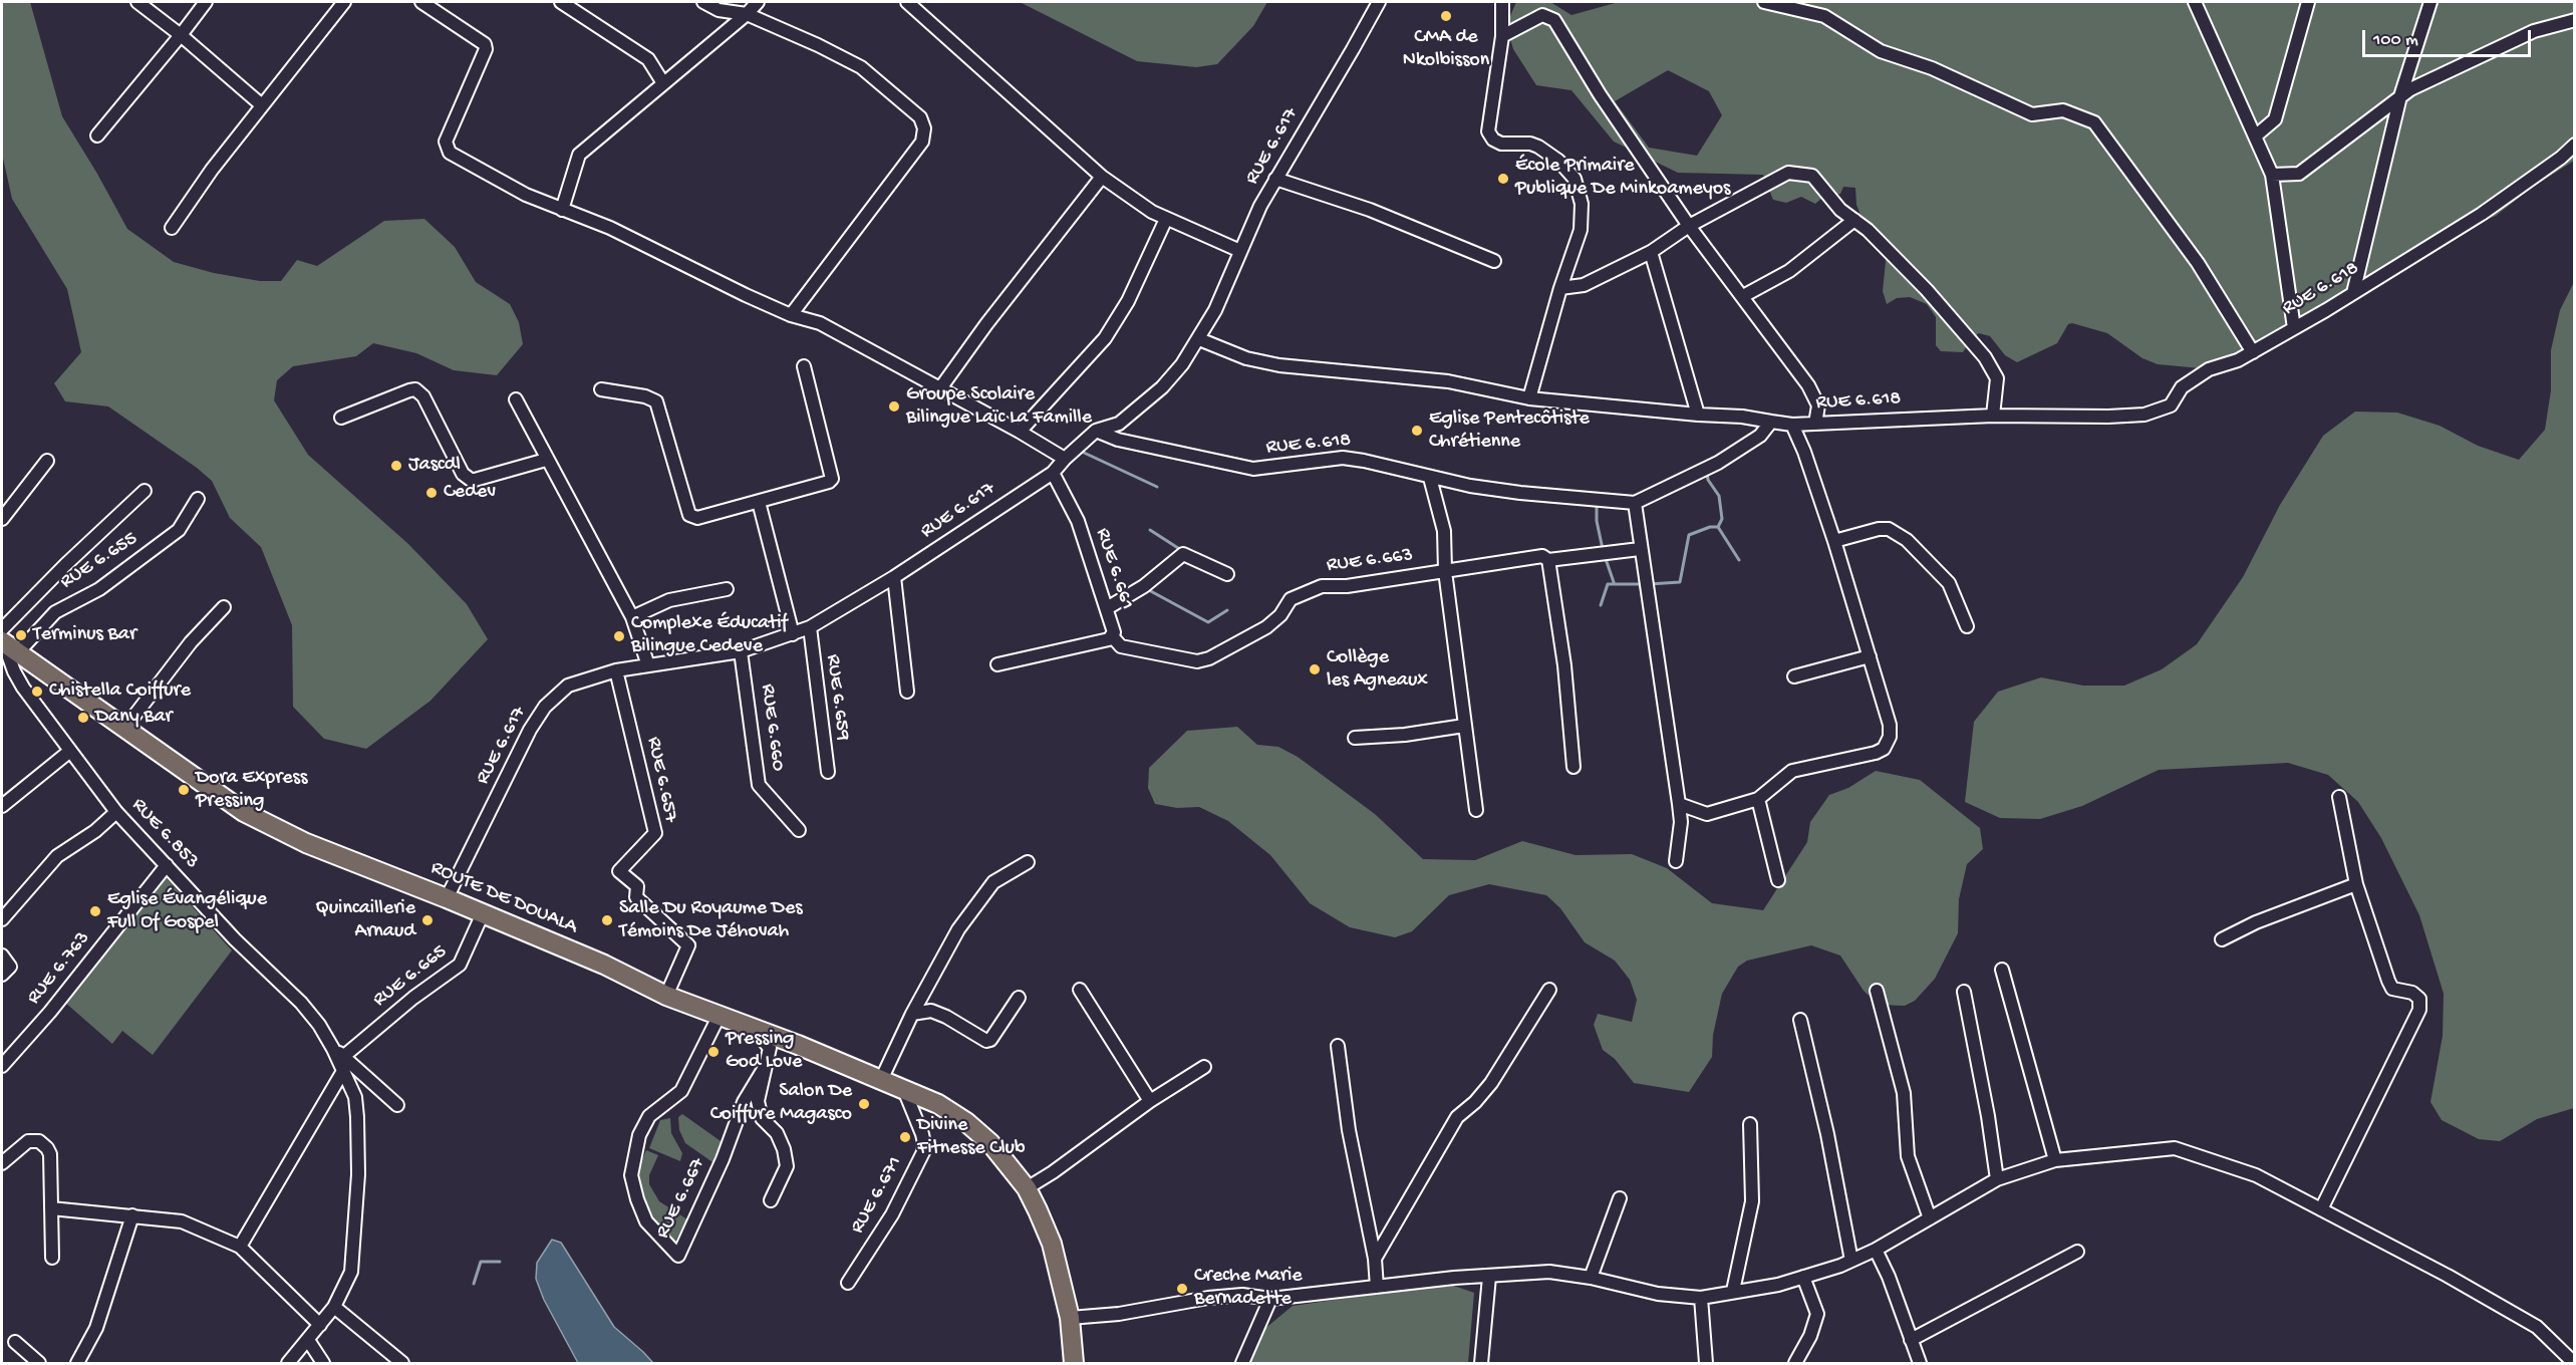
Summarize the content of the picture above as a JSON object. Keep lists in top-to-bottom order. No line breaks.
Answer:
{"streets":{"highway":["ROUTE DE DOUALA"],"street":["RUE 6.617","RUE 6.618","RUE 6.655","RUE 6.663","RUE 6.661","RUE 6.659","RUE 6.660","RUE 6.657","RUE 6.853","RUE 6.763","RUE 6.665","RUE 6.671","RUE 6.667"]},"crossings":[["RUE 6.617","RUE 6.618"],["RUE 6.617","RUE 6.661"],["RUE 6.617","RUE 6.659"],["RUE 6.617","RUE 6.660"],["RUE 6.617","RUE 6.657"],["RUE 6.617","ROUTE DE DOUALA"],["RUE 6.655","RUE 6.853"],["RUE 6.655","ROUTE DE DOUALA"],["RUE 6.663","RUE 6.661"],["RUE 6.657","ROUTE DE DOUALA"],["RUE 6.853","ROUTE DE DOUALA"],["RUE 6.853","RUE 6.763"],["RUE 6.853","RUE 6.665"],["ROUTE DE DOUALA","RUE 6.665"],["ROUTE DE DOUALA","RUE 6.671"],["ROUTE DE DOUALA","RUE 6.667"]],"places":["CMA de Nkolbisson","École Primaire Publique De Minkoameyos","Groupe Scolaire Bilingue Laïc La Famille","Eglise Pentecôtiste Chrétienne","Jascdl","Cedev","Terminus Bar","Complexe Éducatif Bilingue Cedeve","Collège les Agneaux","Chistella Coiffure","Dany Bar","Dora Express Pressing","Eglise Évangélique Full Of Gospel","Quincaillerie Arnaud","Salle Du Royaume Des Témoins De Jéhovah","Pressing God Love","Salon De Coiffure Magasco","Divine Fitnesse Club","Creche Marie Bernadette"],"scale_bar":"100 m"}
